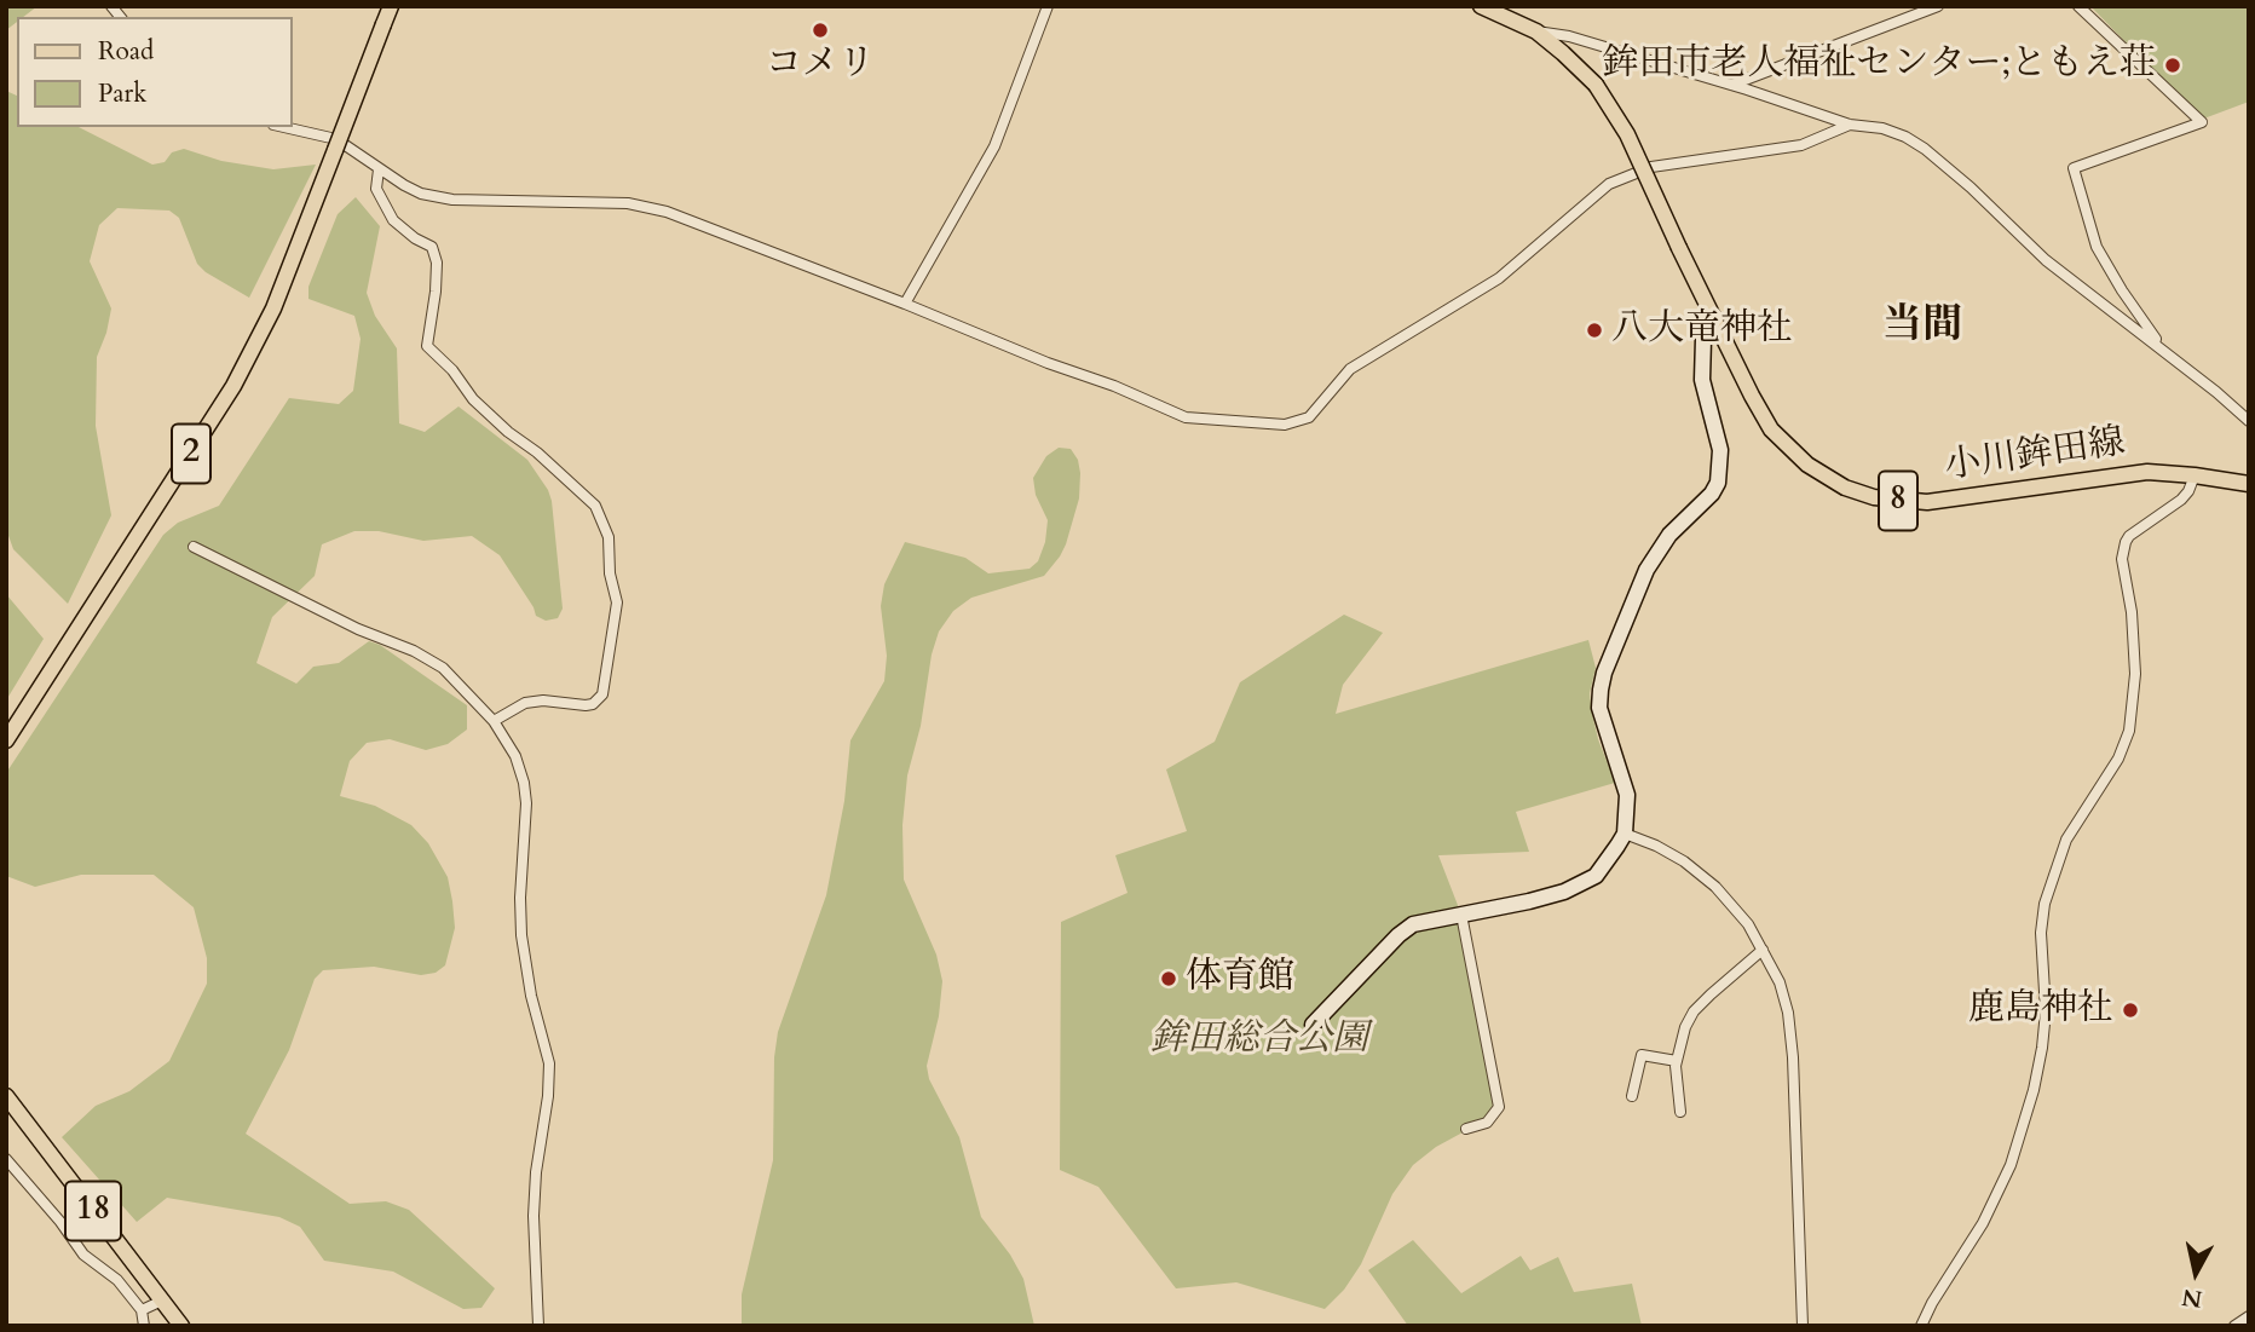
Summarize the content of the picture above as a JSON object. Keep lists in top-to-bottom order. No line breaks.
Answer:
{"streets":{"main road":["2","小川鉾田線","8","18"]},"districts":["当間"],"parks":["鉾田総合公園"],"places":["コメリ","鉾田市老人福祉センター;ともえ荘","八大竜神社","体育館","鹿島神社"],"legend":["Road","Park"],"north":"bottom"}
